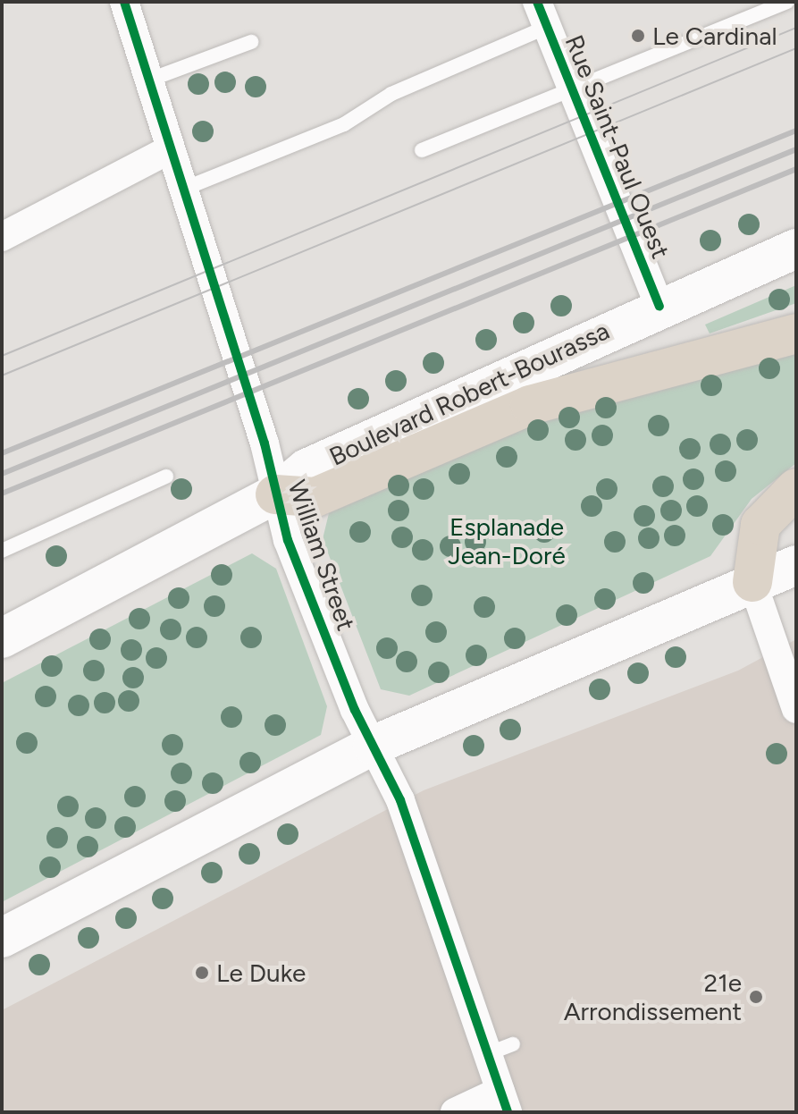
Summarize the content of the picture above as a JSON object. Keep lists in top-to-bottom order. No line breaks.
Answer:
{"streets":{"main road":["Boulevard Robert-Bourassa"],"street":["Rue Saint-Paul Ouest","William Street"]},"crossings":[["Rue Saint-Paul Ouest","Boulevard Robert-Bourassa"],["Boulevard Robert-Bourassa","William Street"]],"parks":["Esplanade Jean-Doré"],"places":["Le Cardinal","Le Duke","21e Arrondissement"]}
